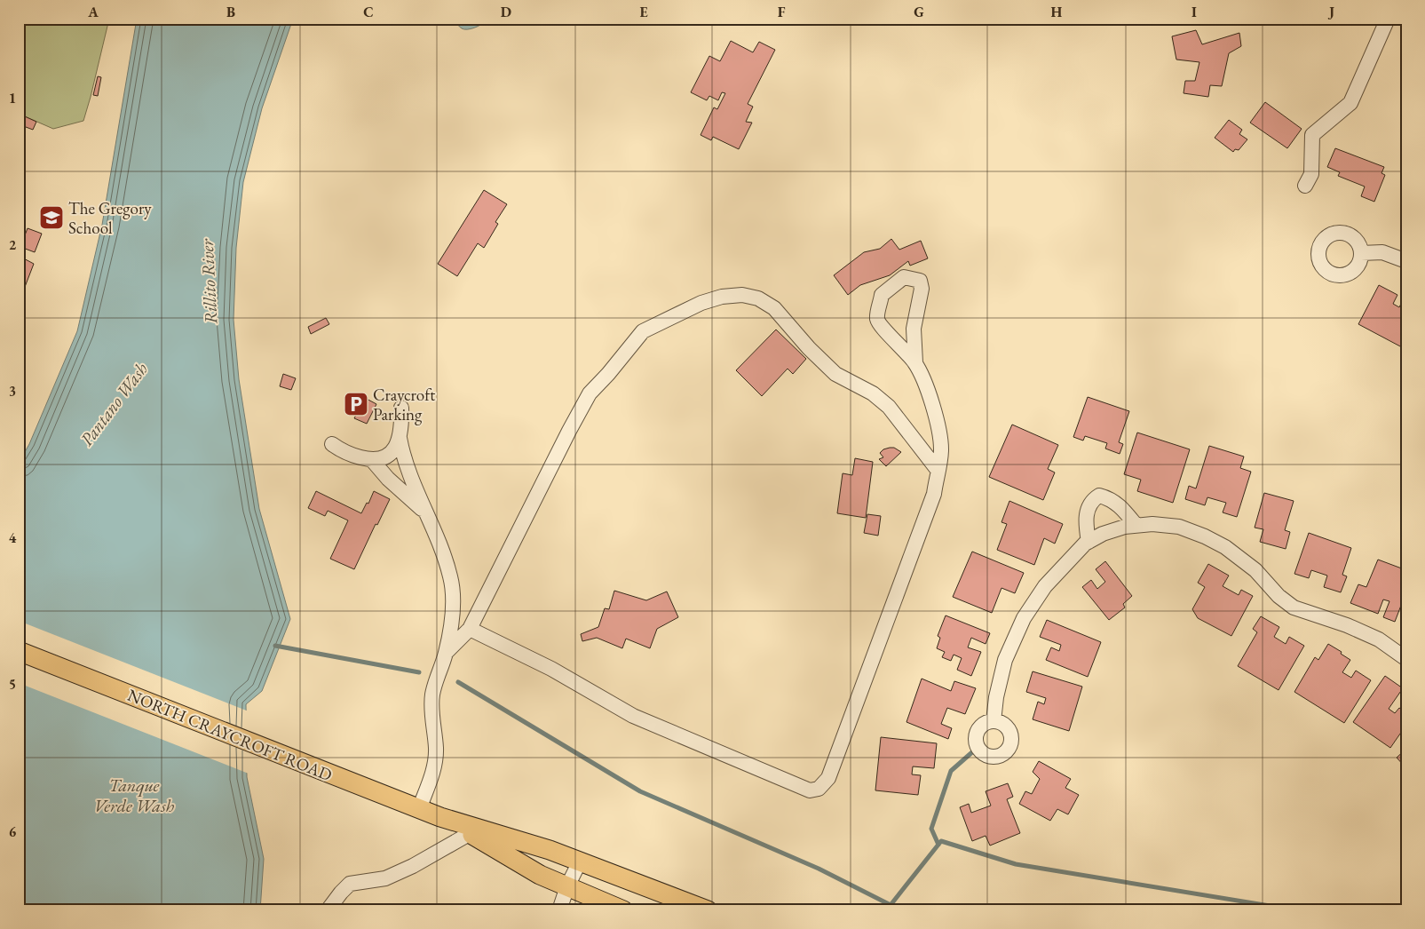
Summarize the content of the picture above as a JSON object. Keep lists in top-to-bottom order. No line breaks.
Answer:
{"streets":{"main road":["NORTH CRAYCROFT ROAD"]},"water":["Rillito River","Pantano Wash","Tanque Verde Wash"],"places":{"school or university":["The Gregory School"],"parking":["Craycroft Parking"]},"grid":{"columns":["A","B","C","D","E","F","G","H","I","J"],"rows":["1","2","3","4","5","6"]}}
